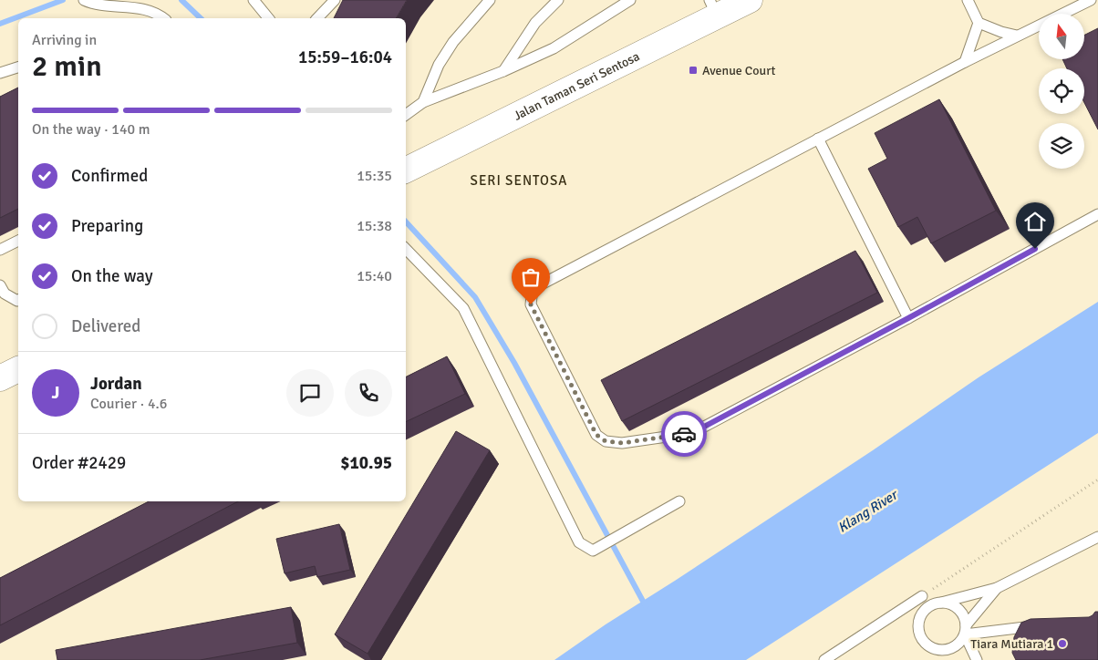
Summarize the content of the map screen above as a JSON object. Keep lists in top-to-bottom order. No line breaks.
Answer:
{"streets":{"main road":["Jalan Taman Seri Sentosa"]},"districts":["SERI SENTOSA"],"water":["Klang River"],"places":{"transit":["Avenue Court"],"other":["Tiara Mutiara 1"]},"north":"top","page":{"heading":["2 min","Arriving in","15:59–16:04"],"panel":["Jordan","Courier · 4.6","Order #2429","$10.95"],"bar":"On the way · 140 m","list":[["Confirmed","15:35"],["Preparing","15:38"],["On the way","15:40"],"Delivered"],"round":"J"}}
